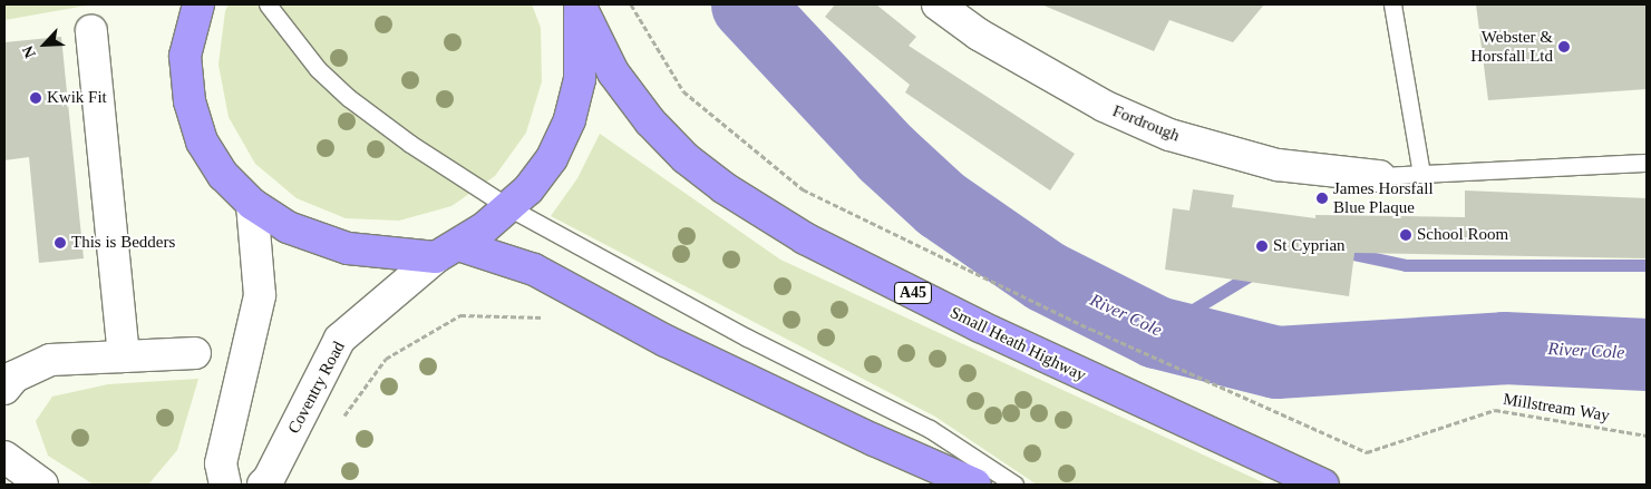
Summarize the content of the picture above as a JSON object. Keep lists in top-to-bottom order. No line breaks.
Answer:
{"streets":{"highway":["A45","Small Heath Highway"],"street":["Fordrough","Coventry Road"],"path":["Millstream Way"]},"water":["River Cole"],"places":["Webster & Horsfall Ltd","Kwik Fit","James Horsfall Blue Plaque","School Room","This is Bedders","St Cyprian"],"north":"bottom left"}
